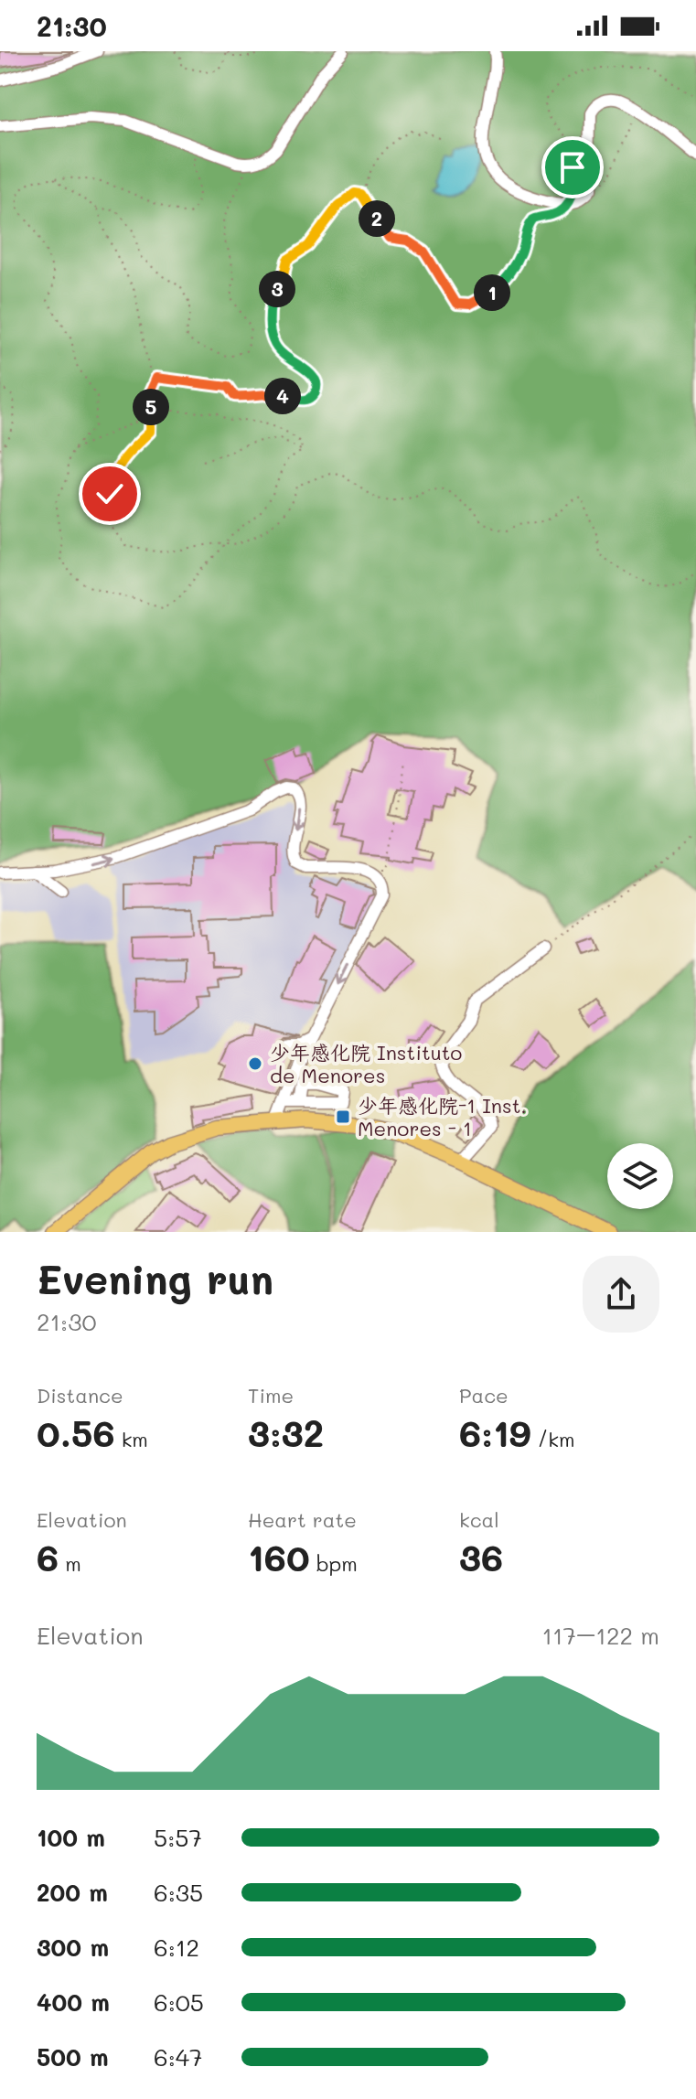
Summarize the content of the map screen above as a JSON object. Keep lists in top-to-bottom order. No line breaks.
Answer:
{"places":{"other":["少年感化院 Instituto de Menores"],"transit":["少年感化院-1 Inst. Menores - 1"]},"page":{"status":"21:30","pins":["2","3","1","4","5"],"heading":["Evening run","21:30"],"stats":[["Distance","0.56 km"],["Time","3:32"],["Pace","6:19 /km"],["Elevation","6 m"],["Heart rate","160 bpm"],["kcal","36"]],"chart":["Elevation","117–122 m"],"list":[{"name":"100 m","note":"5:57"},{"name":"200 m","note":"6:35"},{"name":"300 m","note":"6:12"},{"name":"400 m","note":"6:05"},{"name":"500 m","note":"6:47"}]}}
